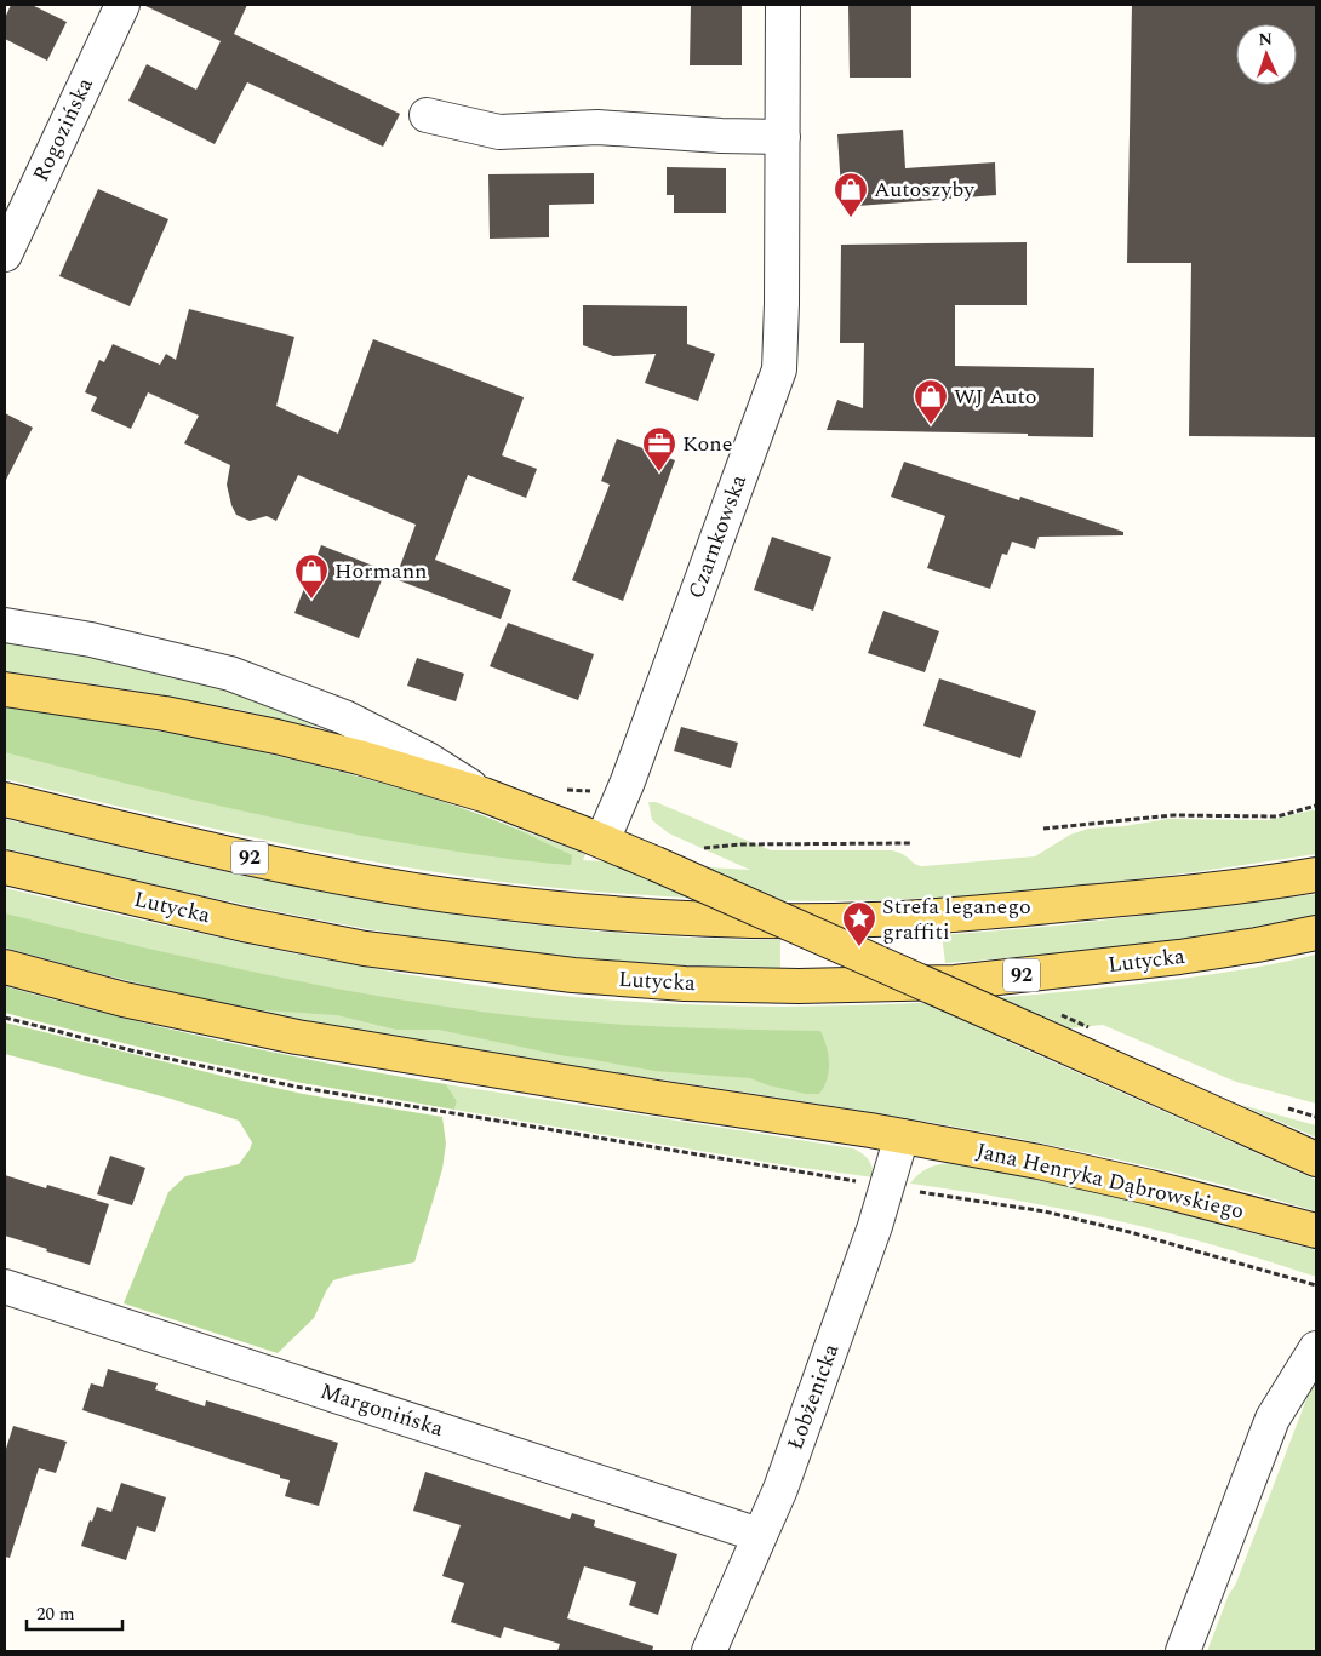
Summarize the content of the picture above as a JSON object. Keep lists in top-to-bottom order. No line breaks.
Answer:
{"streets":{"main road":["92","Lutycka","Jana Henryka Dąbrowskiego"],"street":["Rogozińska","Czarnkowska","Łobżenicka","Margonińska"]},"crossings":[["Jana Henryka Dąbrowskiego","Łobżenicka"],["Łobżenicka","Margonińska"]],"places":{"shop":["Autoszyby","WJ Auto","Hormann"],"office":["Kone"],"place":["Strefa leganego graffiti"]},"scale_bar":"20 m","north":"top"}
